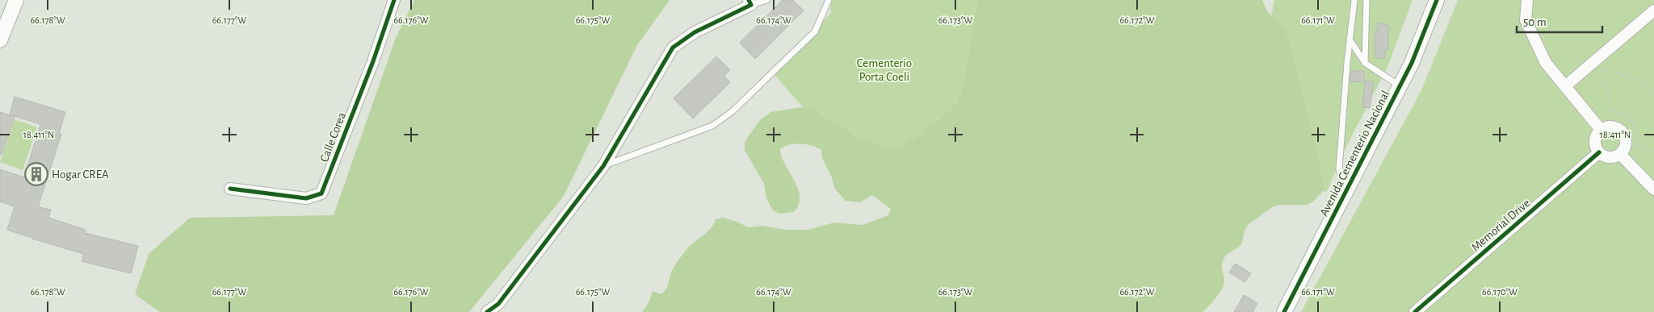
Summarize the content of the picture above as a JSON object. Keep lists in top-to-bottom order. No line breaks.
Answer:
{"streets":{"street":["Calle Corea","Avenida Cementerio Nacional","Memorial Drive"]},"parks":["Cementerio Porta Coeli"],"places":{"building":["Hogar CREA"]},"scale_bar":"50 m","coordinates":["66.178°W","66.177°W","66.176°W","66.175°W","66.174°W","66.173°W","66.172°W","66.171°W","18.411°N","66.170°W"]}
